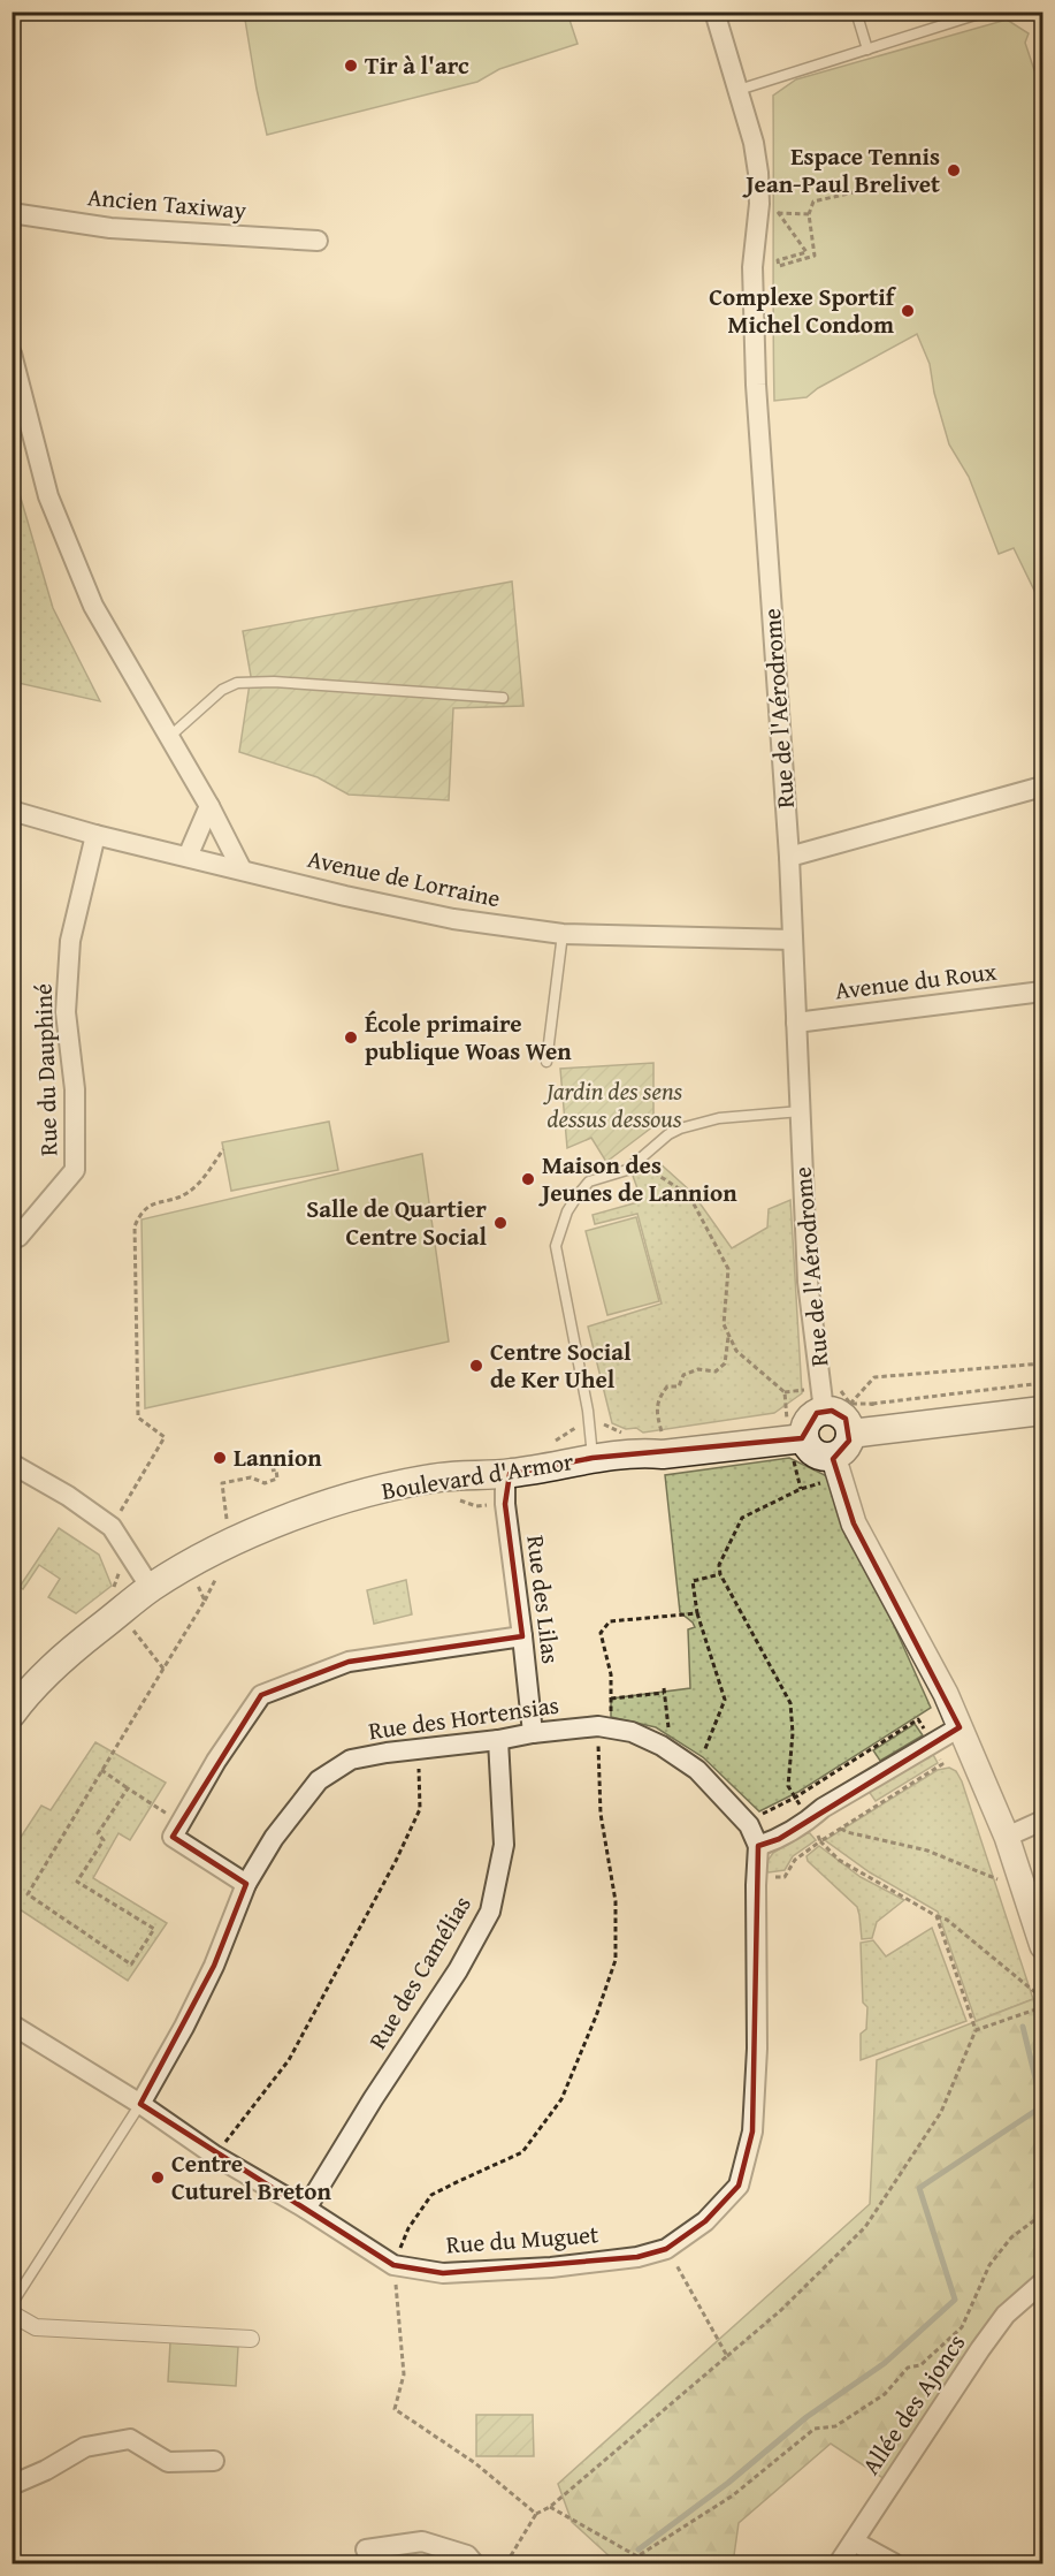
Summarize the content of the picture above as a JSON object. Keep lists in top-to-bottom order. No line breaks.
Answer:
{"streets":{"main road":["Boulevard d'Armor"],"street":["Ancien Taxiway","Rue de l'Aérodrome","Avenue de Lorraine","Avenue du Roux","Rue du Dauphiné","Rue des Lilas","Rue des Hortensias","Rue des Camélias","Rue du Muguet","Allée des Ajoncs"]},"crossings":[["Rue de l'Aérodrome","Avenue de Lorraine"],["Rue de l'Aérodrome","Avenue du Roux"],["Avenue de Lorraine","Rue du Dauphiné"],["Boulevard d'Armor","Rue des Lilas"],["Rue des Lilas","Rue des Hortensias"],["Rue des Hortensias","Rue des Camélias"],["Rue des Hortensias","Rue du Muguet"],["Rue des Camélias","Rue du Muguet"]],"parks":["Jardin des sens dessus dessous"],"places":["Tir à l'arc","Espace Tennis Jean-Paul Brelivet","Complexe Sportif Michel Condom","École primaire publique Woas Wen","Maison des Jeunes de Lannion","Salle de Quartier Centre Social","Centre Social de Ker Uhel","Lannion","Centre Cuturel Breton"]}
